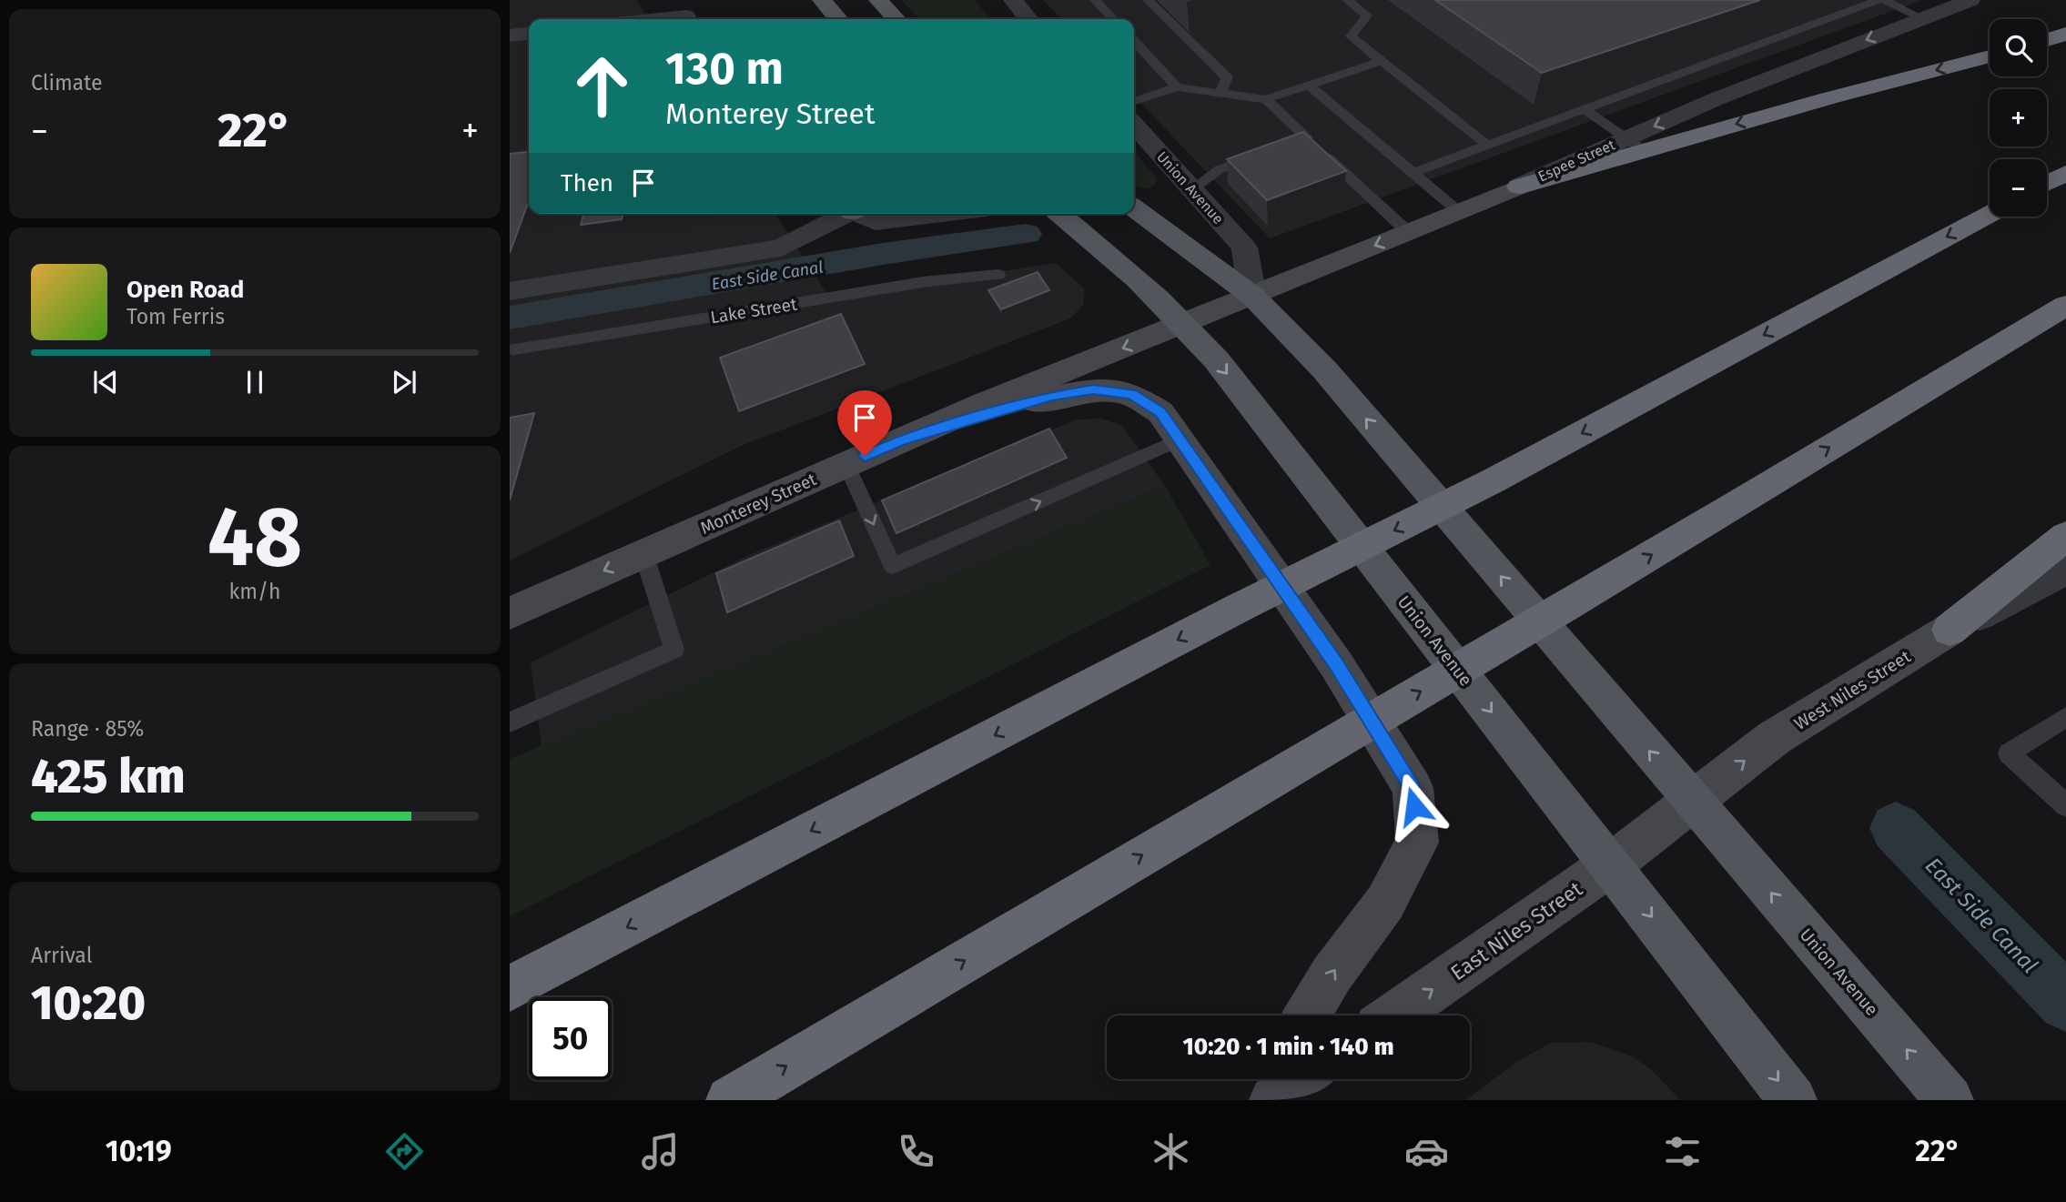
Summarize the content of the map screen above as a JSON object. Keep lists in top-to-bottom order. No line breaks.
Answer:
{"streets":{"main road":["Espee Street","Union Avenue","Monterey Street","West Niles Street","East Niles Street"],"lane":["Lake Street"]},"crossings":[["Espee Street","Union Avenue"],["Espee Street","Monterey Street"],["Union Avenue","Monterey Street"],["Union Avenue","West Niles Street"],["Union Avenue","East Niles Street"],["West Niles Street","East Niles Street"]],"one_way":["Espee Street","Monterey Street","West Niles Street","East Niles Street"],"water":["East Side Canal"],"page":{"tile":["Climate",["48","km/h"],["Range · 85%","425 km"],["Arrival","10:20"]],"map_buttons":["+","−"],"turn":["130 m","Monterey Street"],"heat":["−","22°","+"],"then":"Then","song":["Open Road","Tom Ferris"],"limit":"50","trip":"10:20 · 1 min · 140 m","tabs":["10:19","22°"]}}
